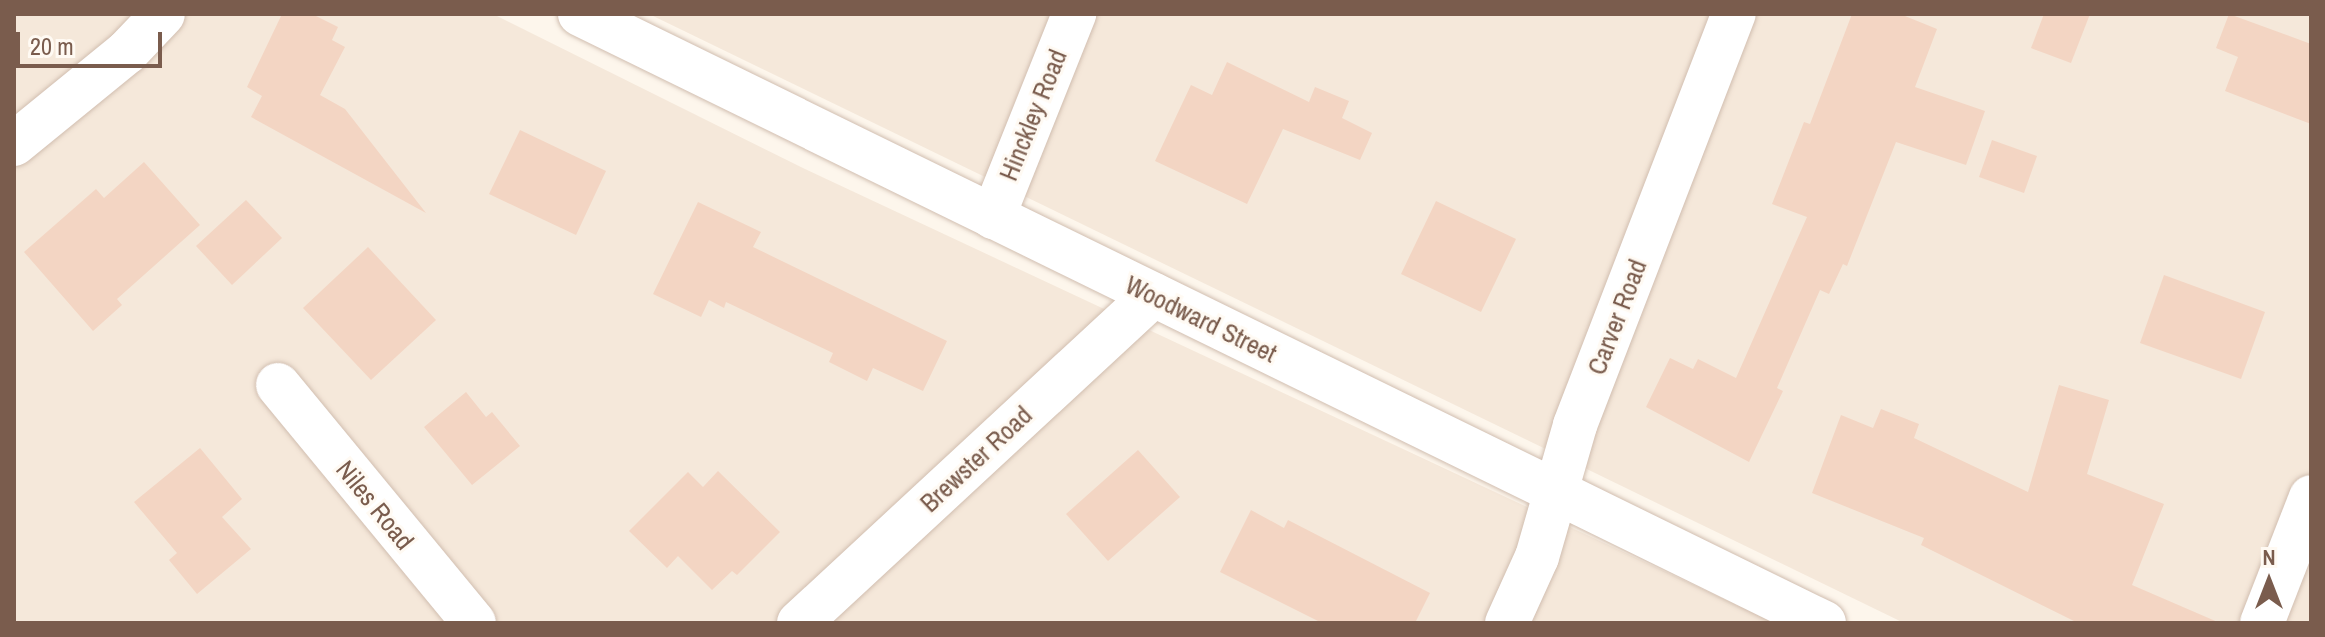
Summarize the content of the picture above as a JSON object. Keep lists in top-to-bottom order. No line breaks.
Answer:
{"streets":{"street":["Hinckley Road","Carver Road","Woodward Street","Brewster Road","Niles Road"]},"crossings":[["Hinckley Road","Woodward Street"],["Carver Road","Woodward Street"],["Woodward Street","Brewster Road"]],"scale_bar":"20 m","north":"top"}
